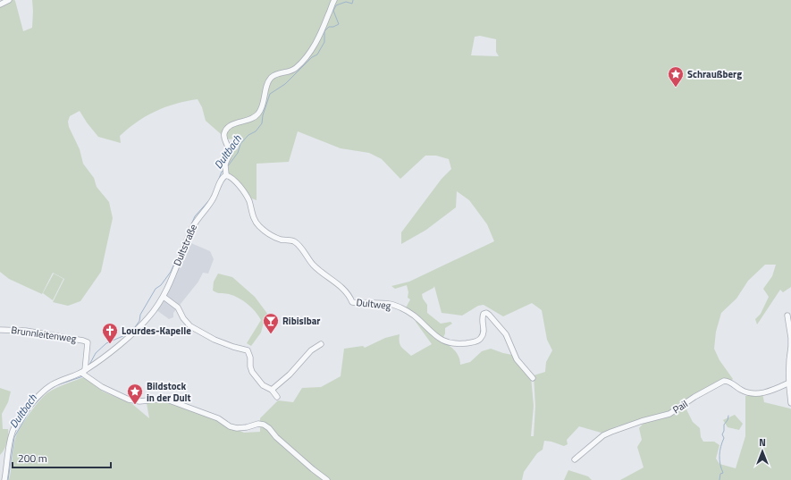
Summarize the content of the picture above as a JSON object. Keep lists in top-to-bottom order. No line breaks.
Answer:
{"streets":{"street":["Dultstraße","Dultweg","Brunnleitenweg","Pail"]},"crossings":[["Dultstraße","Dultweg"],["Dultstraße","Brunnleitenweg"]],"water":["Dultbach"],"places":{"place":["Schraußberg","Bildstock in der Dult"],"bar":["Ribislbar"],"church":["Lourdes-Kapelle"]},"scale_bar":"200 m","north":"top"}
